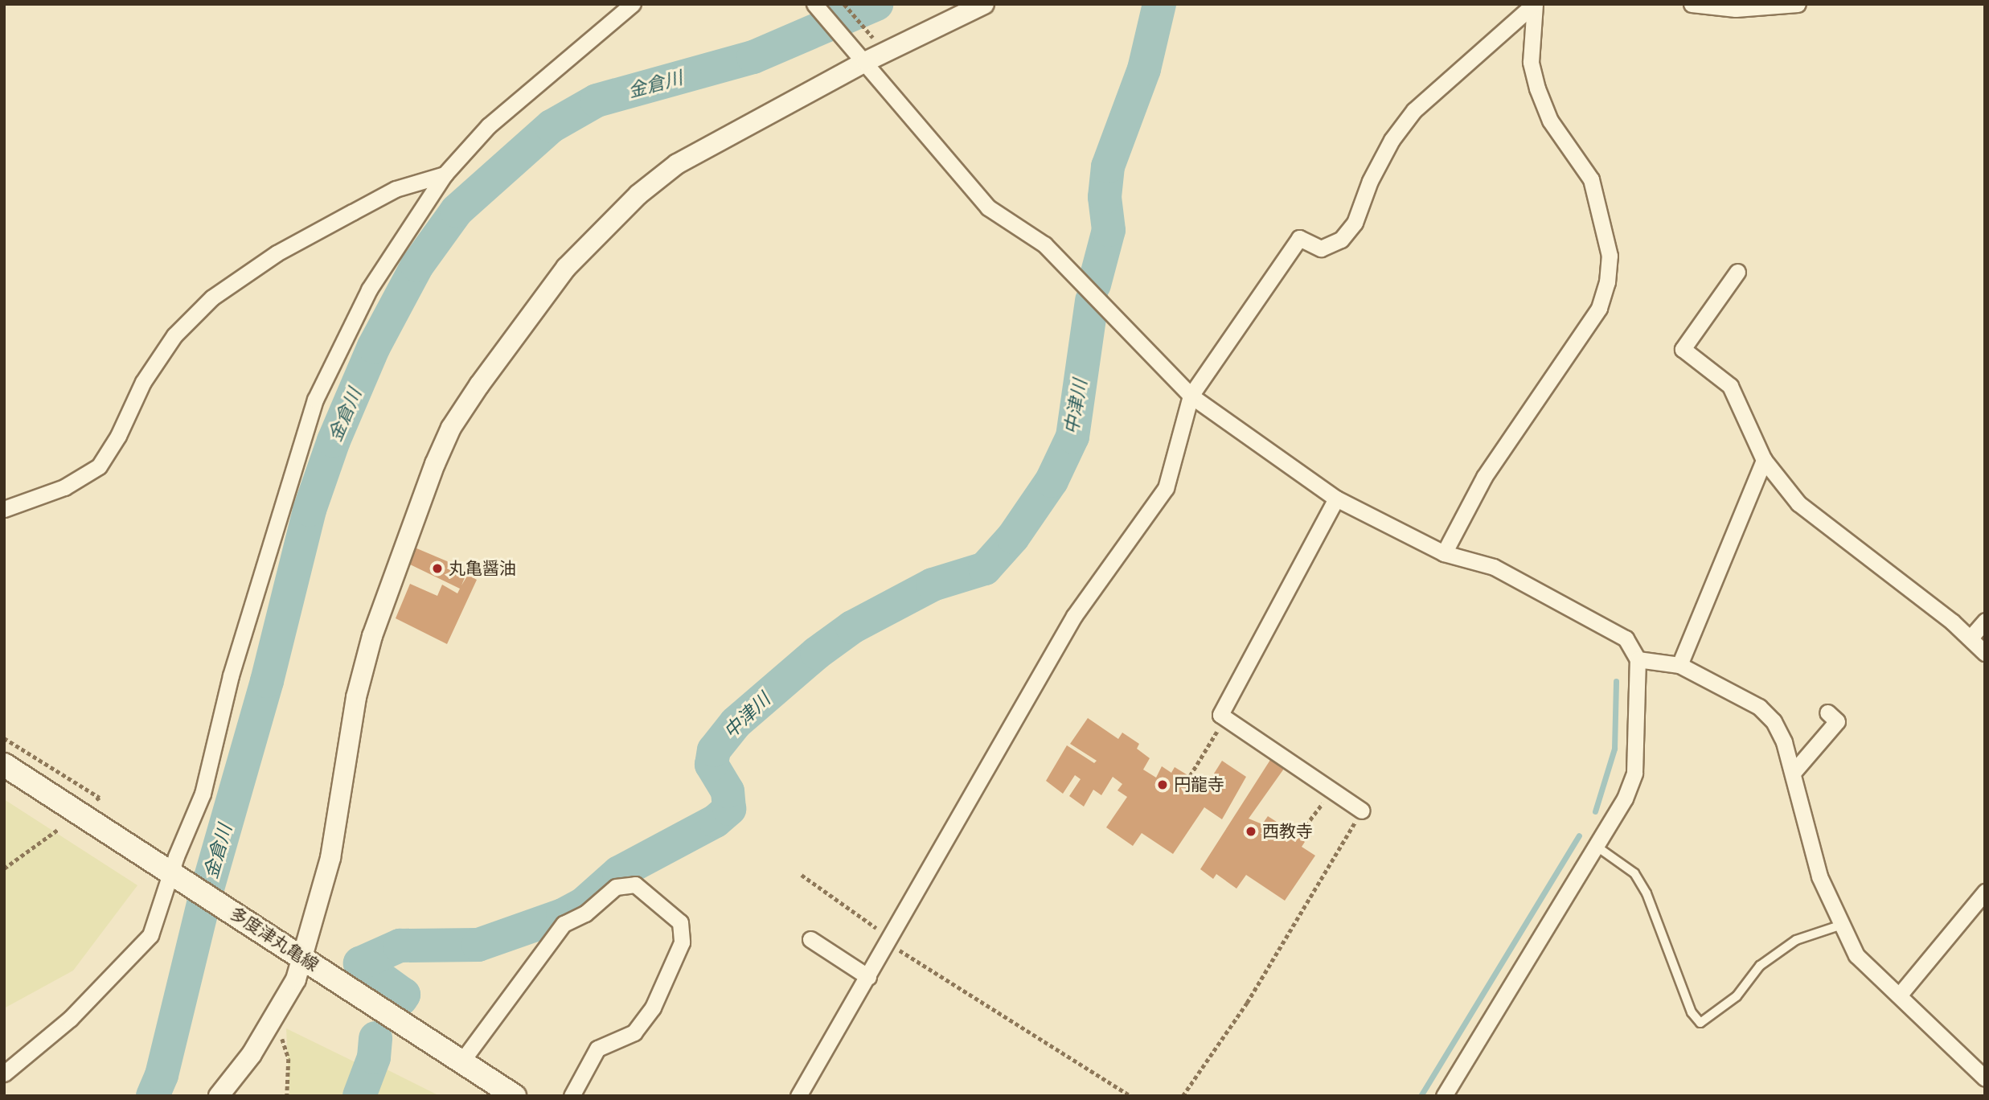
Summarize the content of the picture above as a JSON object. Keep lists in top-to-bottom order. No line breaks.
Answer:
{"streets":{"main road":["多度津丸亀線"]},"water":["金倉川","中津川"],"places":["丸亀醤油","円龍寺","西教寺"]}
